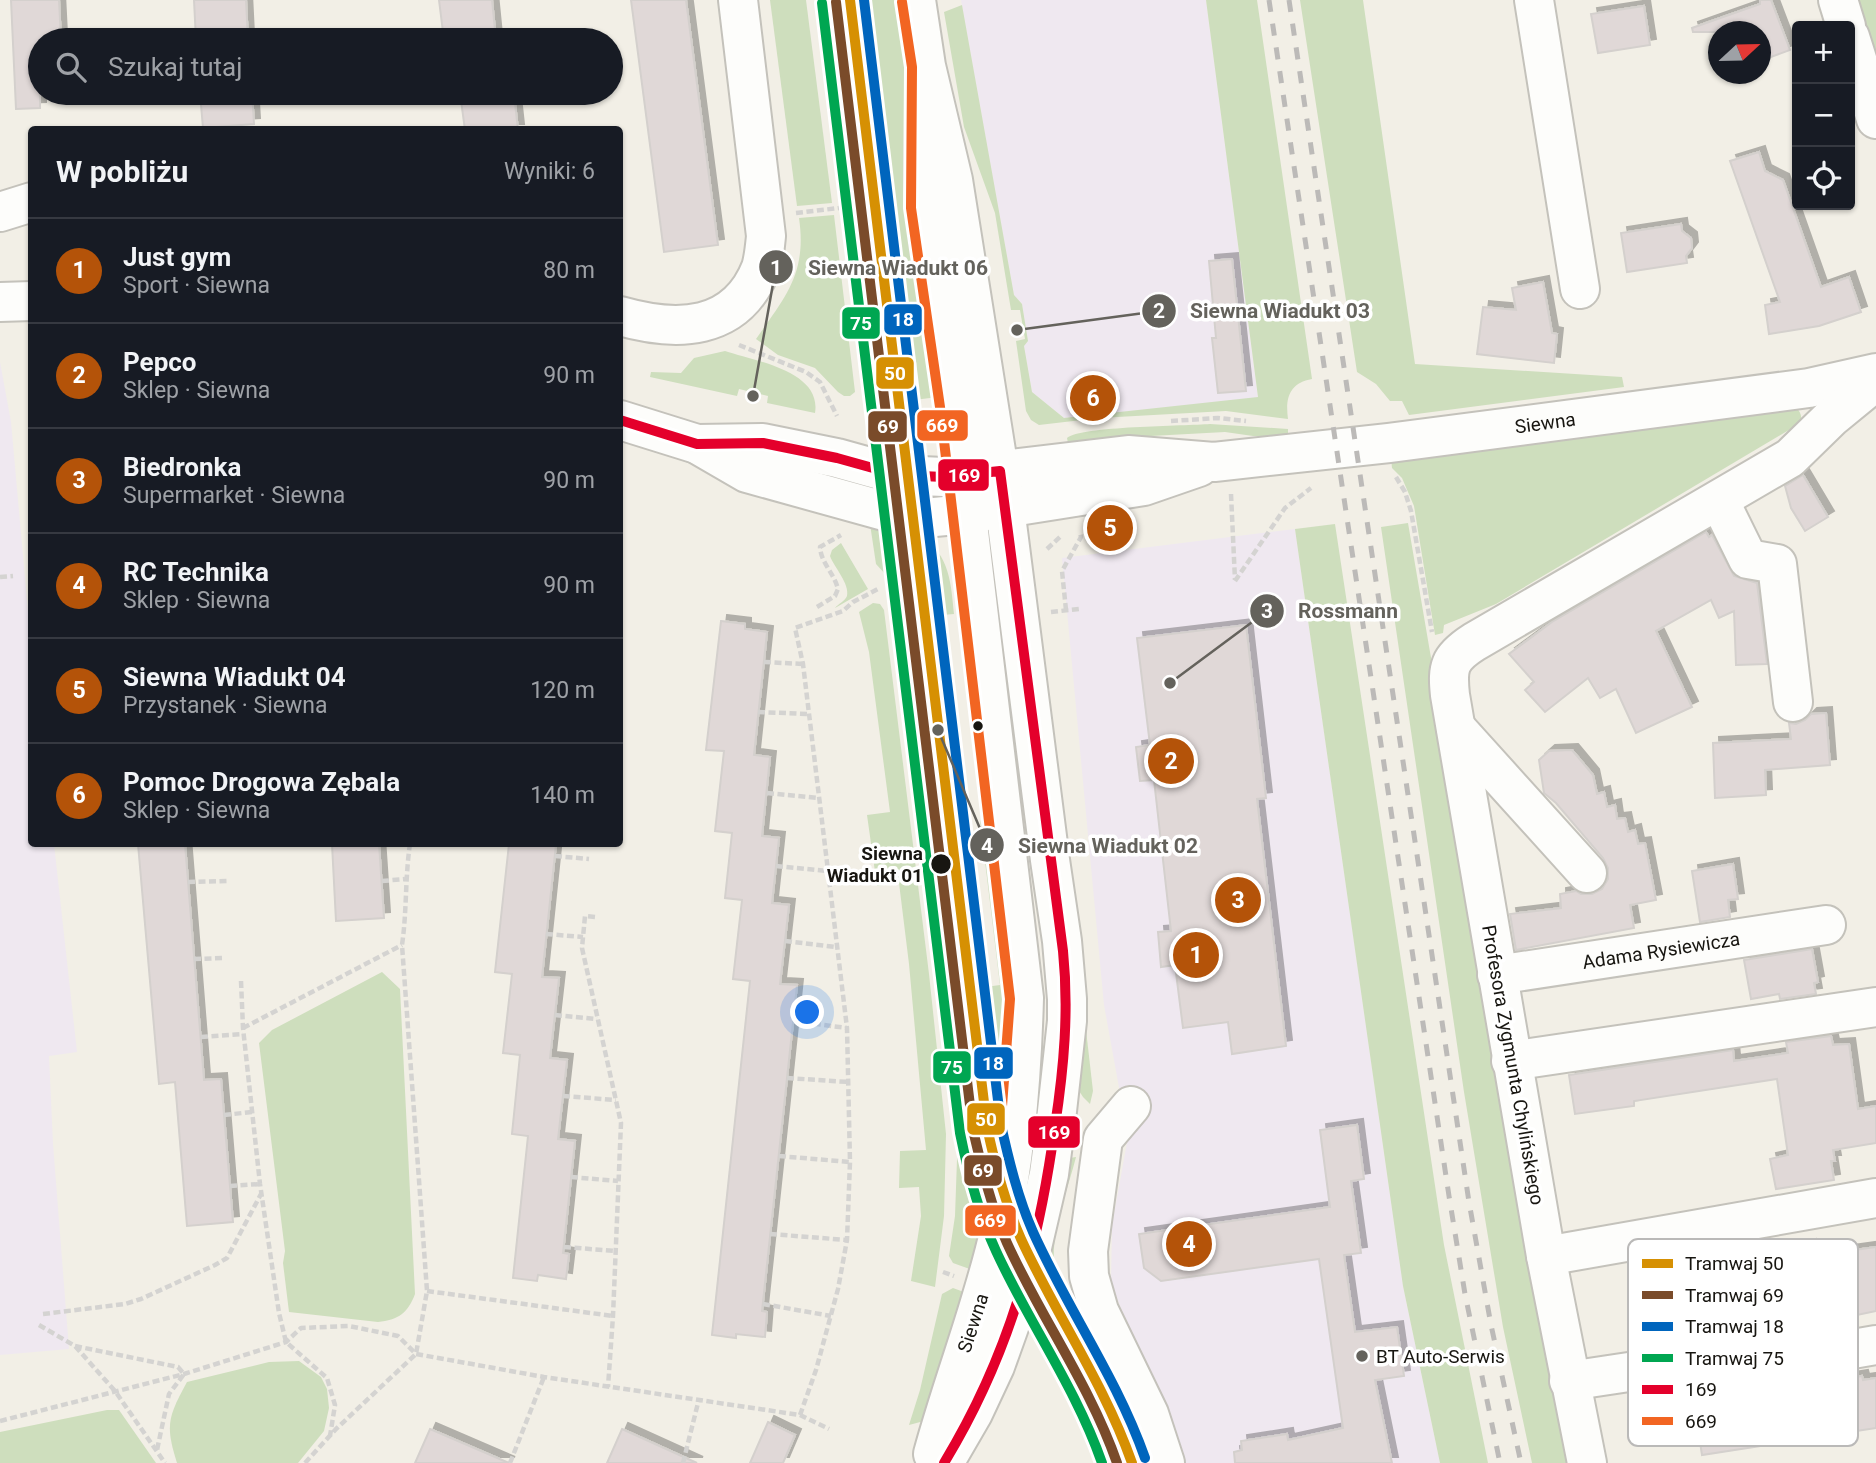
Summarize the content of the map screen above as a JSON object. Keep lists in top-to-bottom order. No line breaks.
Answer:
{"streets":{"street":["Siewna","Adama Rysiewicza","Profesora Zygmunta Chylińskiego"]},"crossings":[["Adama Rysiewicza","Profesora Zygmunta Chylińskiego"]],"places":["Siewna Wiadukt 03","Siewna Wiadukt 06","Rossmann","Siewna Wiadukt 02","Siewna Wiadukt 01","BT Auto-Serwis"],"lines":["tram line 50","tram line 18","tram line 69","transit line 669","tram line 75","transit line 169"],"legend":["Tramwaj 50","Tramwaj 69","Tramwaj 18","Tramwaj 75","169","669"],"north":"right","page":{"map_buttons":["+","−"],"search":"Szukaj tutaj","heading":["W pobliżu","Wyniki: 6"],"list":[{"mark":"1","name":"Just gym","note":"Sport · Siewna","value":"80 m"},{"mark":"2","name":"Pepco","note":"Sklep · Siewna","value":"90 m"},{"mark":"3","name":"Biedronka","note":"Supermarket · Siewna","value":"90 m"},{"mark":"4","name":"RC Technika","note":"Sklep · Siewna","value":"90 m"},{"mark":"5","name":"Siewna Wiadukt 04","note":"Przystanek · Siewna","value":"120 m"},{"mark":"6","name":"Pomoc Drogowa Zębala","note":"Sklep · Siewna","value":"140 m"}],"pins":["6","5","2","3","1","4"]}}
